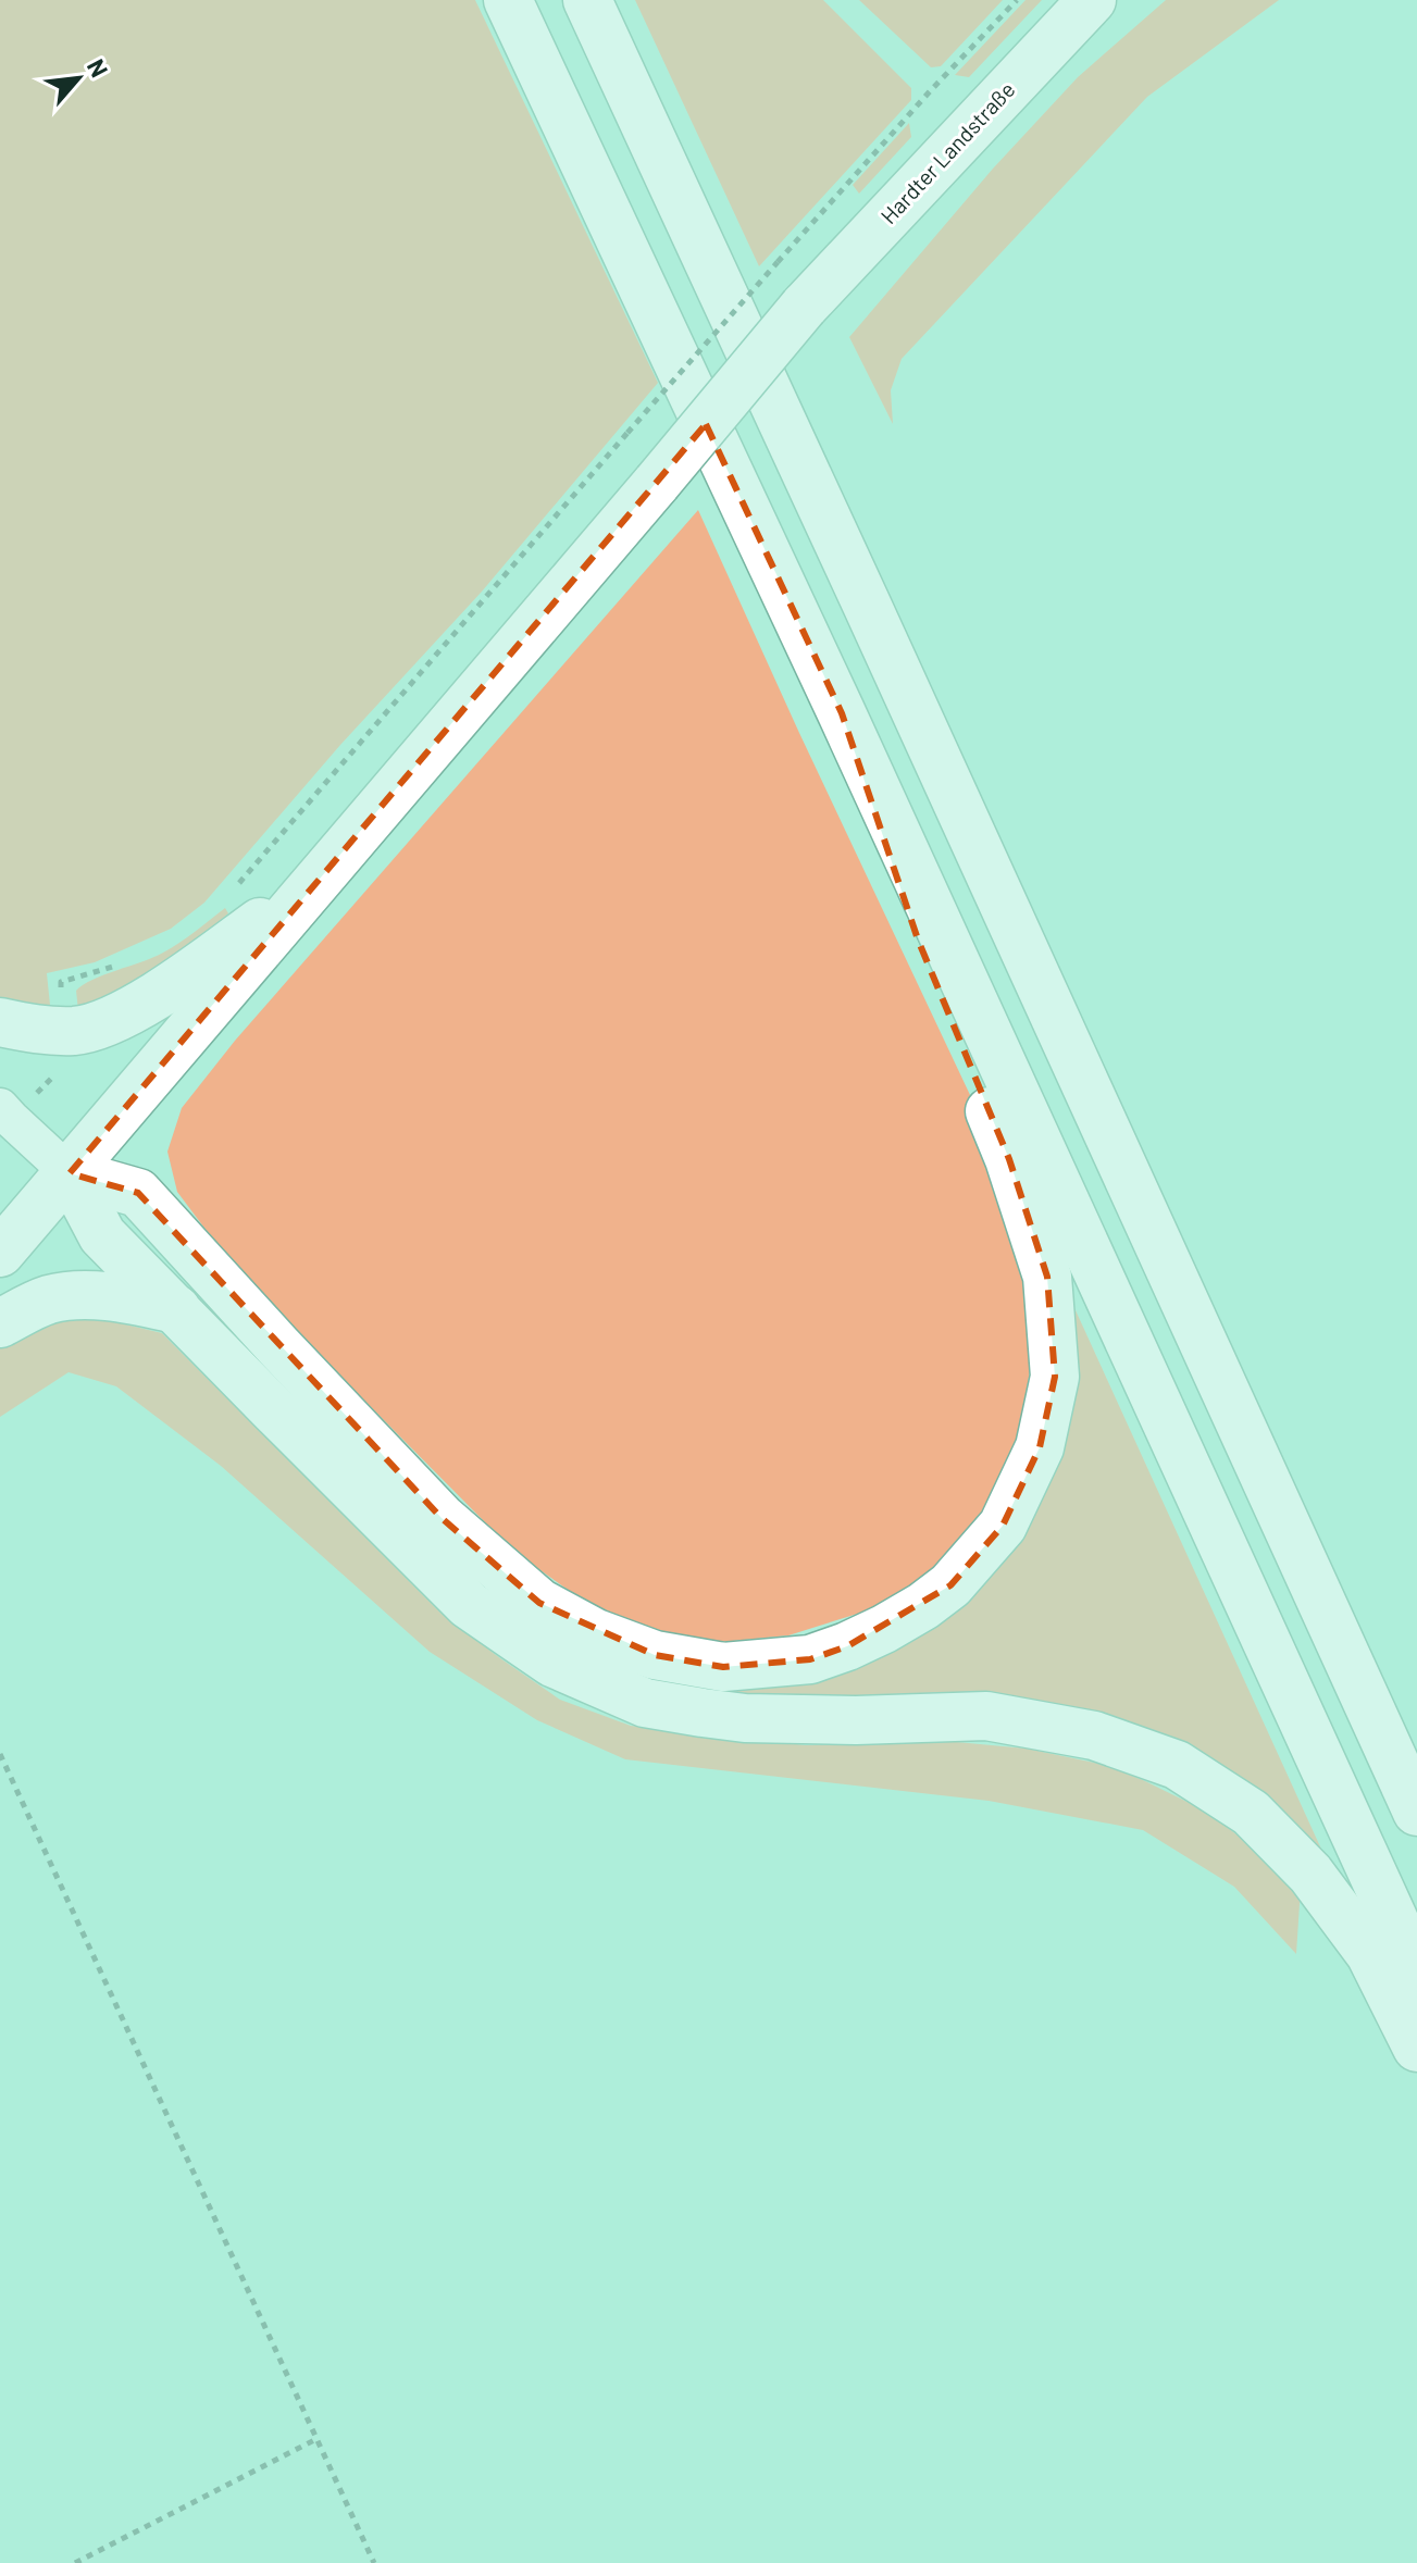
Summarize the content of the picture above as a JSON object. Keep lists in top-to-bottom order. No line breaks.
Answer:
{"streets":{"main road":["Hardter Landstraße"]},"north":"top right"}
